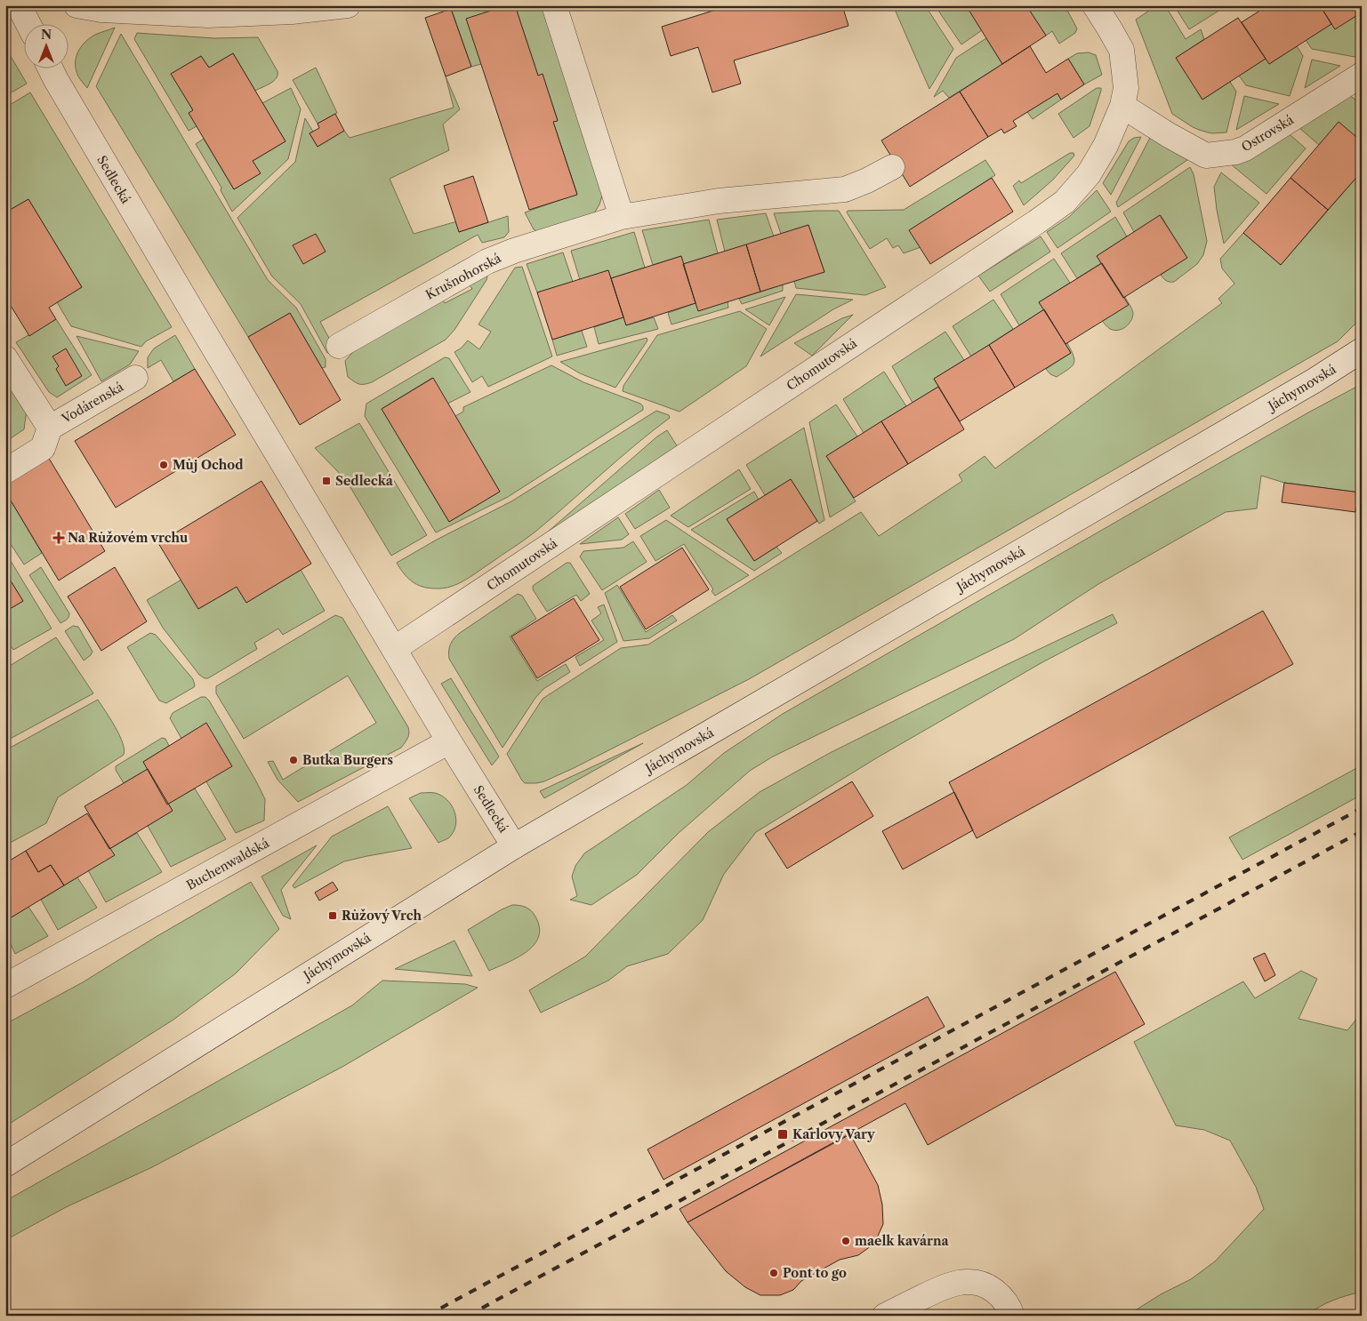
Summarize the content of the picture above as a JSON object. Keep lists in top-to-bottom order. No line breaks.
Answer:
{"streets":{"street":["Ostrovská","Sedlecká","Krušnohorská","Chomutovská","Jáchymovská","Vodárenská","Buchenwaldská"]},"crossings":[["Ostrovská","Chomutovská"],["Sedlecká","Chomutovská"],["Sedlecká","Jáchymovská"],["Sedlecká","Buchenwaldská"]],"places":{"other":["Můj Ochod","Butka Burgers","maelk kavárna","Pont to go"],"transit":["Sedlecká","Růžový Vrch","Karlovy Vary"],"health":["Na Růžovém vrchu"]},"north":"top"}
